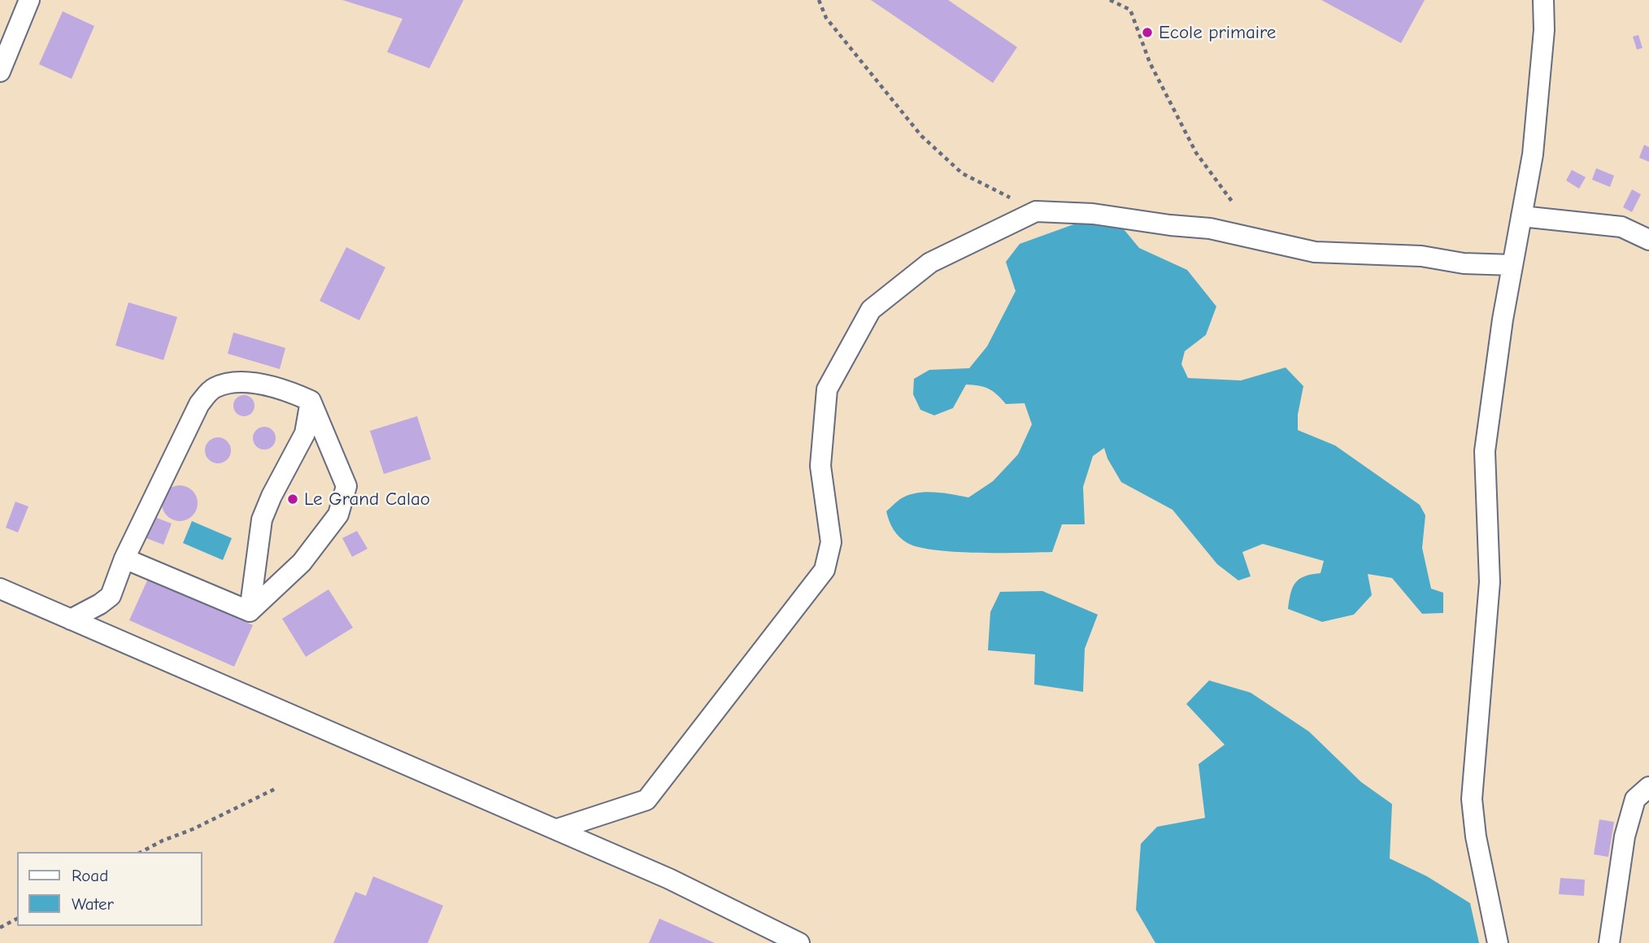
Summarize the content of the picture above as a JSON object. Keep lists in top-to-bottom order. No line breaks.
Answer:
{"places":["Ecole primaire","Le Grand Calao"],"legend":["Road","Water"]}
